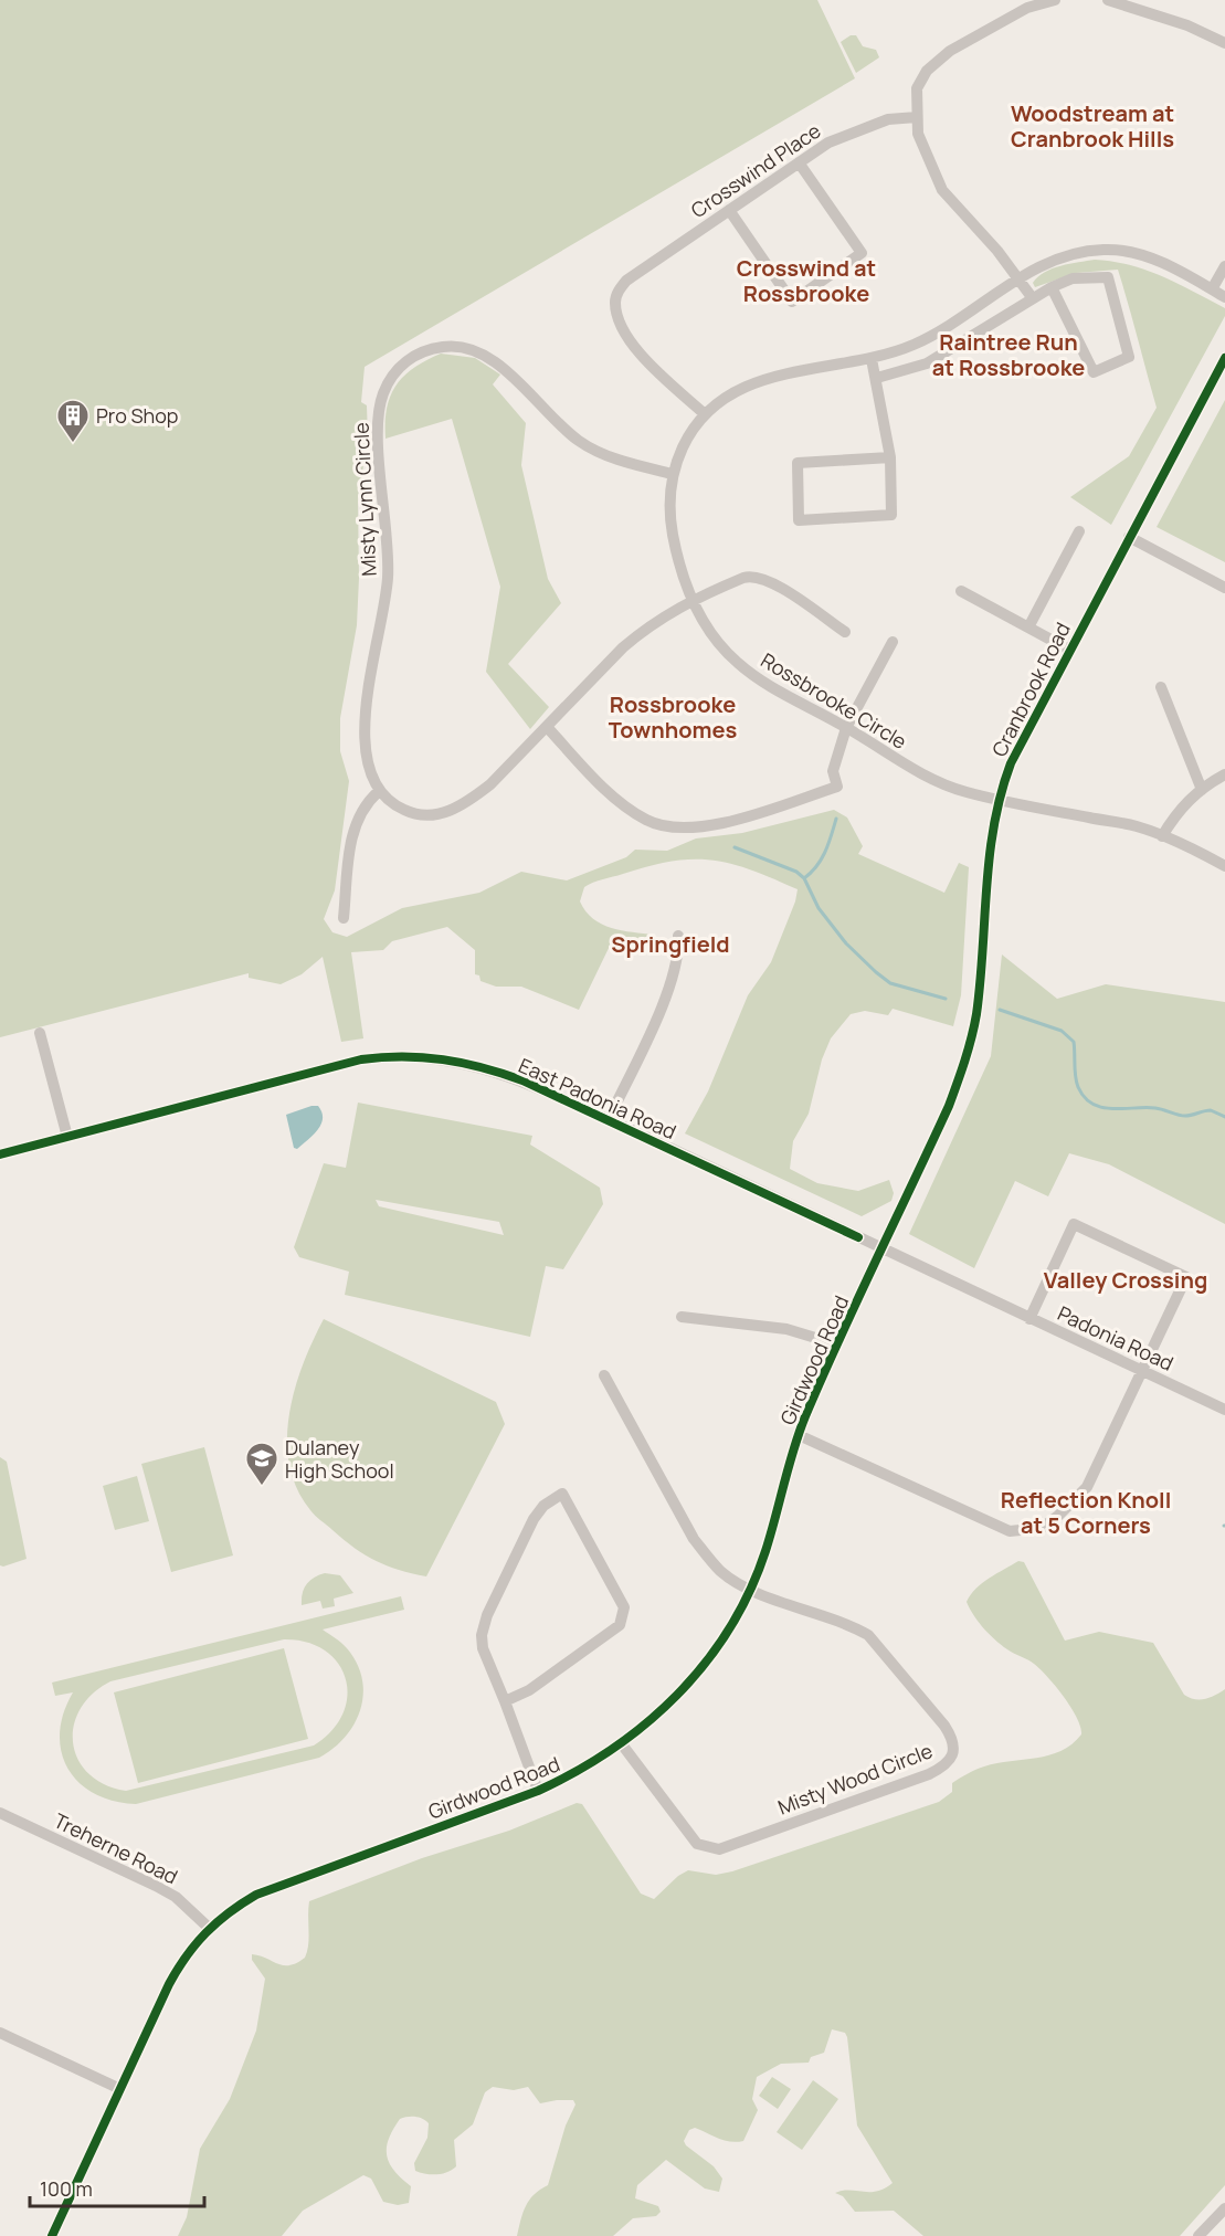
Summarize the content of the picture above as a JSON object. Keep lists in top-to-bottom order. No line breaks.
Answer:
{"streets":{"street":["Crosswind Place","Misty Lynn Circle","Cranbrook Road","Rossbrooke Circle","East Padonia Road","Padonia Road","Girdwood Road","Misty Wood Circle","Treherne Road"]},"crossings":[["Crosswind Place","Rossbrooke Circle"],["Misty Lynn Circle","Rossbrooke Circle"],["Cranbrook Road","Rossbrooke Circle"],["Cranbrook Road","East Padonia Road"],["Cranbrook Road","Padonia Road"],["Cranbrook Road","Girdwood Road"],["East Padonia Road","Padonia Road"],["East Padonia Road","Girdwood Road"],["Padonia Road","Girdwood Road"],["Girdwood Road","Misty Wood Circle"],["Girdwood Road","Treherne Road"]],"districts":["Woodstream at Cranbrook Hills","Crosswind at Rossbrooke","Raintree Run at Rossbrooke","Rossbrooke Townhomes","Springfield","Valley Crossing","Reflection Knoll at 5 Corners"],"places":{"building":["Pro Shop"],"school or university":["Dulaney High School"]},"scale_bar":"100 m"}
